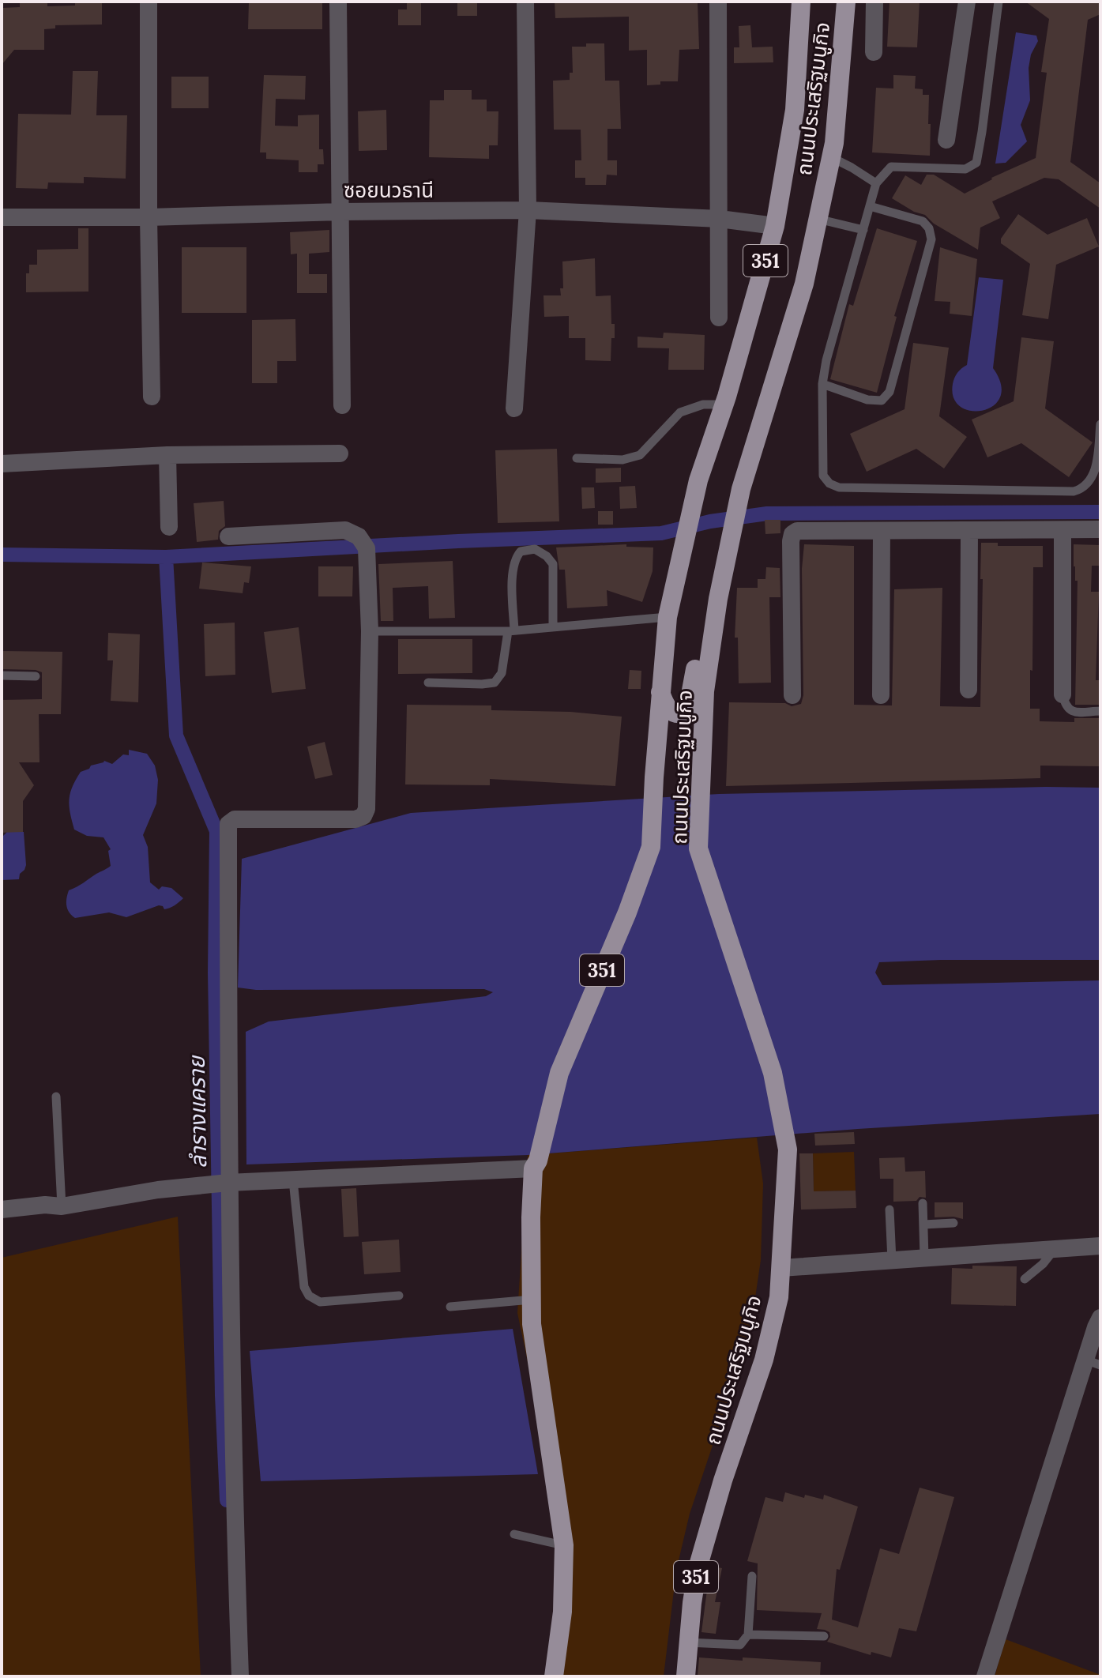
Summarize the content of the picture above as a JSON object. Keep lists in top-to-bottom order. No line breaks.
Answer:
{"streets":{"main road":["ถนนประเสริฐมนูกิจ","351"],"street":["ซอยนวธานี"]},"crossings":[["ถนนประเสริฐมนูกิจ","ซอยนวธานี"]],"water":["ลำรางแคราย"]}
